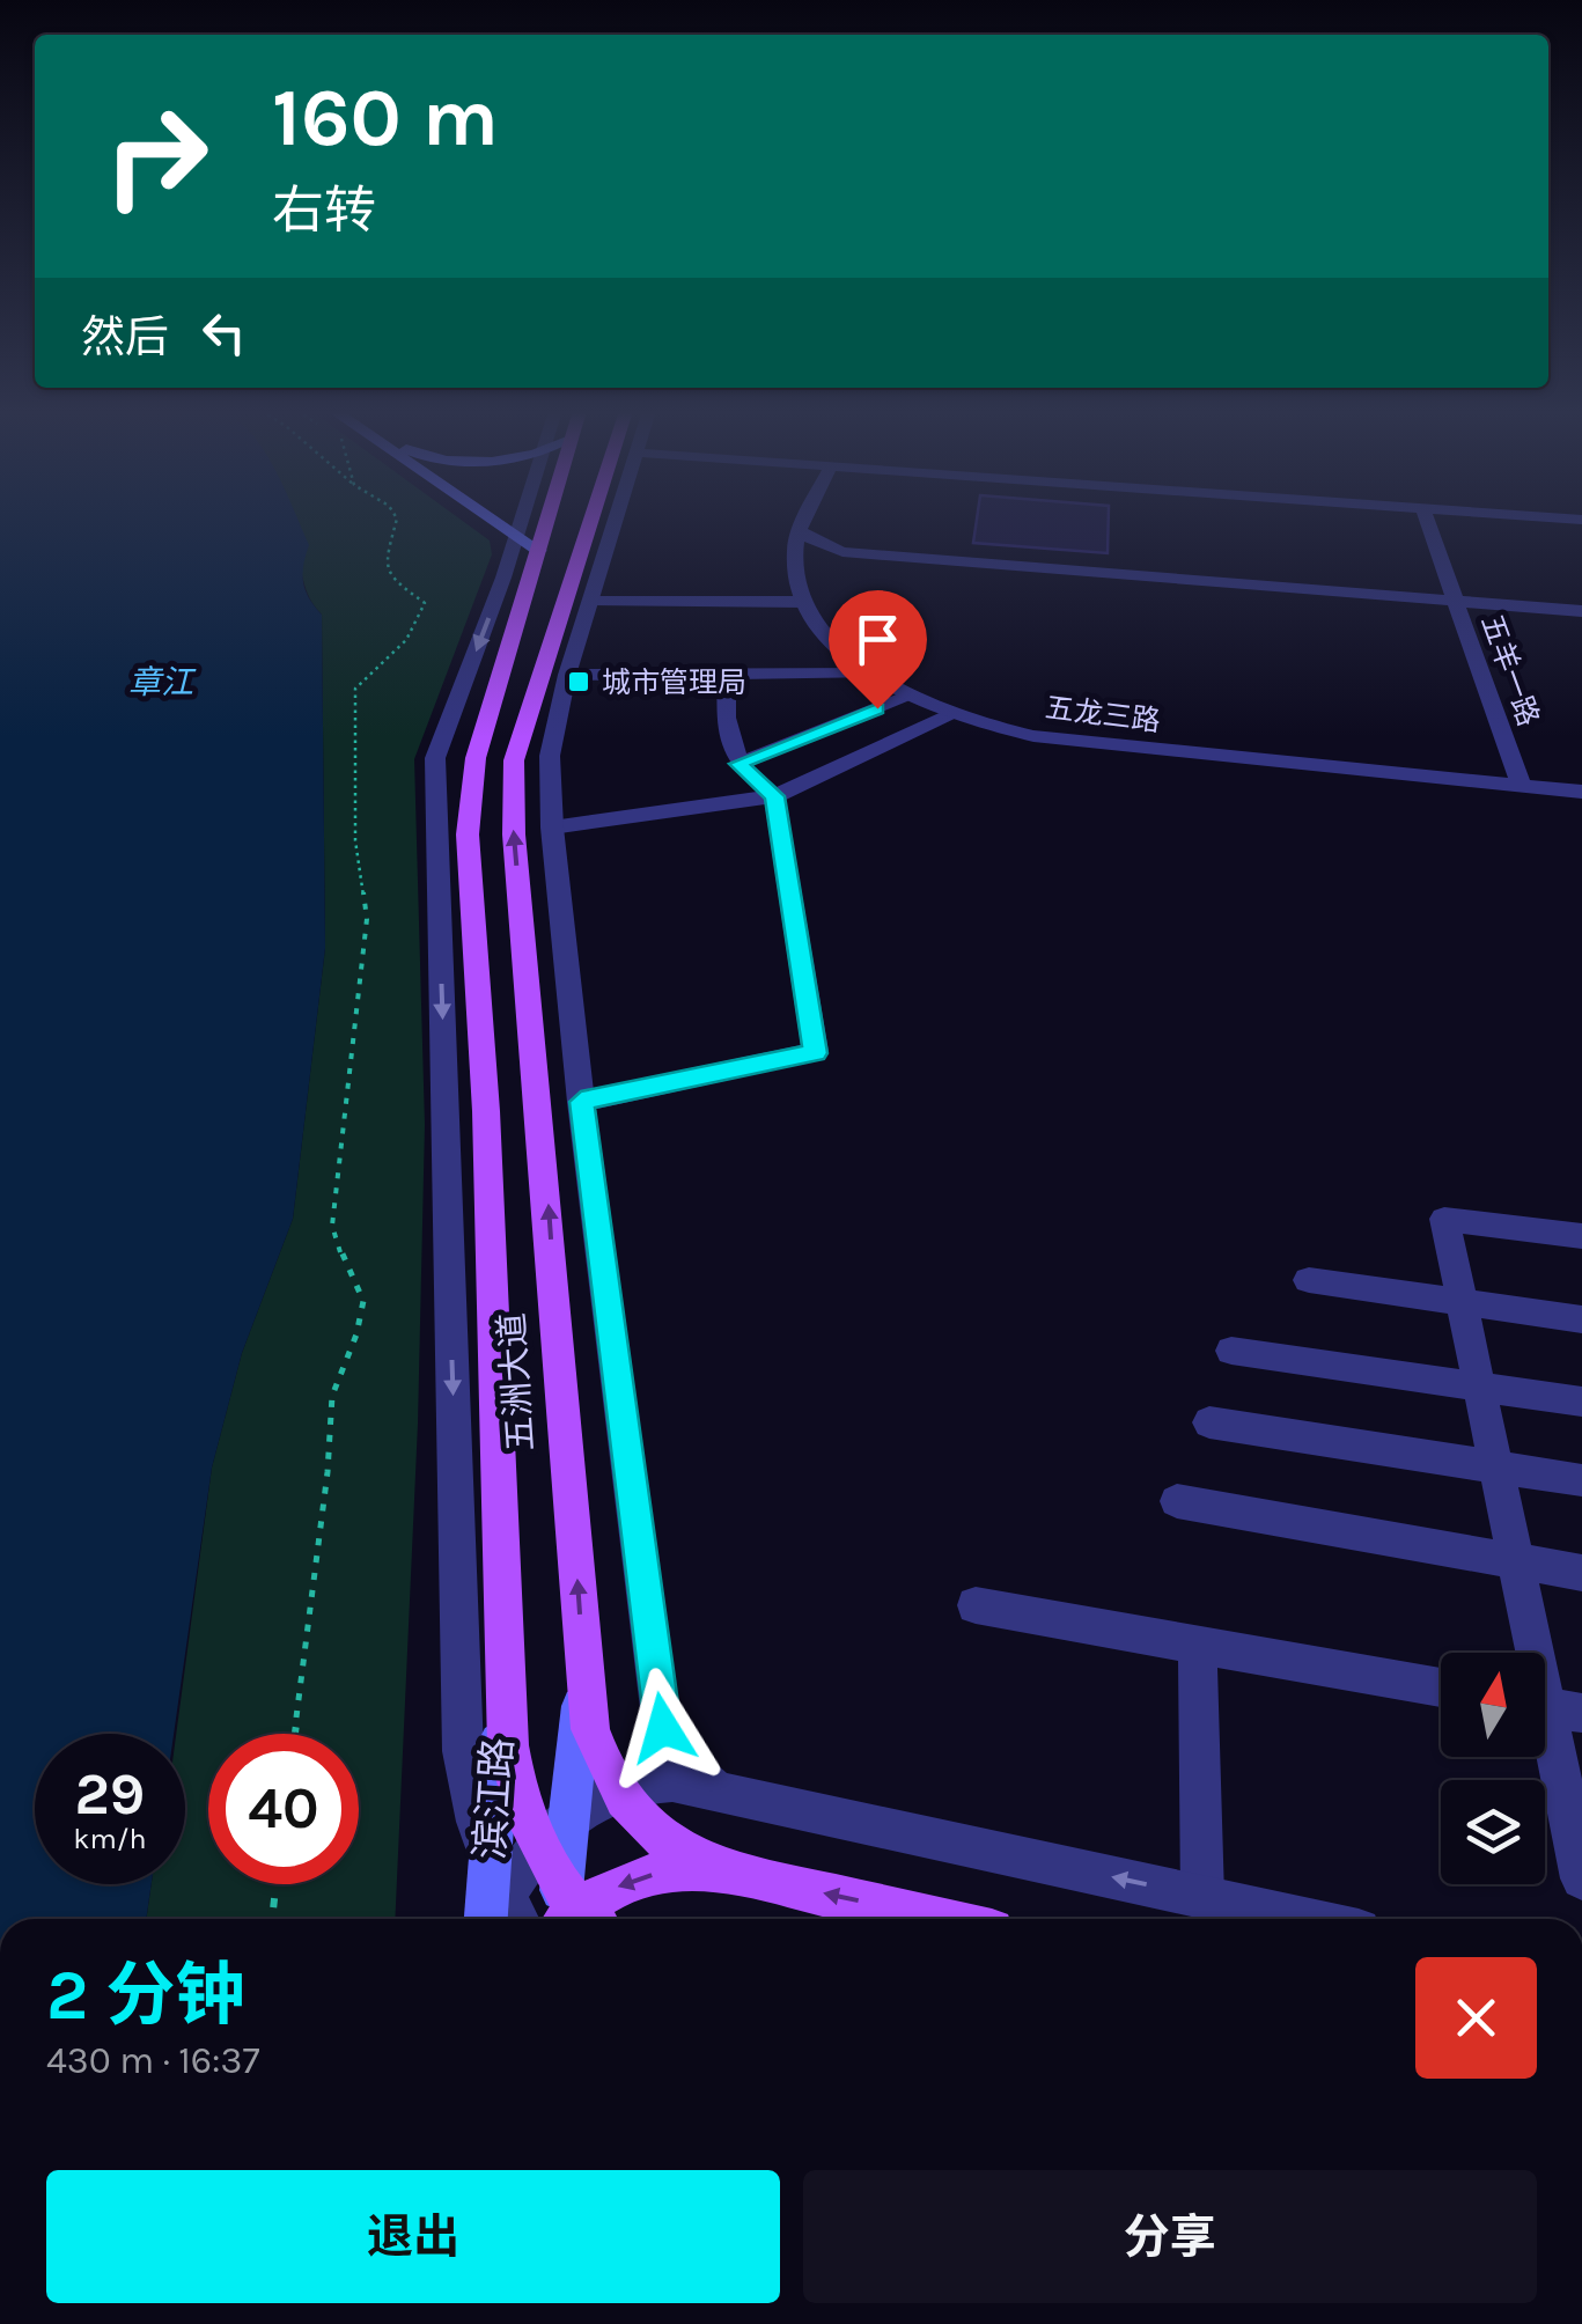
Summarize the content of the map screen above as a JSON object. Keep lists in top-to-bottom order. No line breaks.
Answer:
{"streets":{"main road":["五洲大道","滨江路"],"street":["五羊一路","五龙三路"]},"crossings":[["五羊一路","五龙三路"],["五洲大道","滨江路"]],"water":["章江"],"places":{"transit":["城市管理局"]},"north":"top","page":{"turn":["160 m","右转"],"then":"然后","speed":"29 km/h","limit":"40","heading":["2 分钟","430 m · 16:37"],"buttons":["退出","分享"]}}
